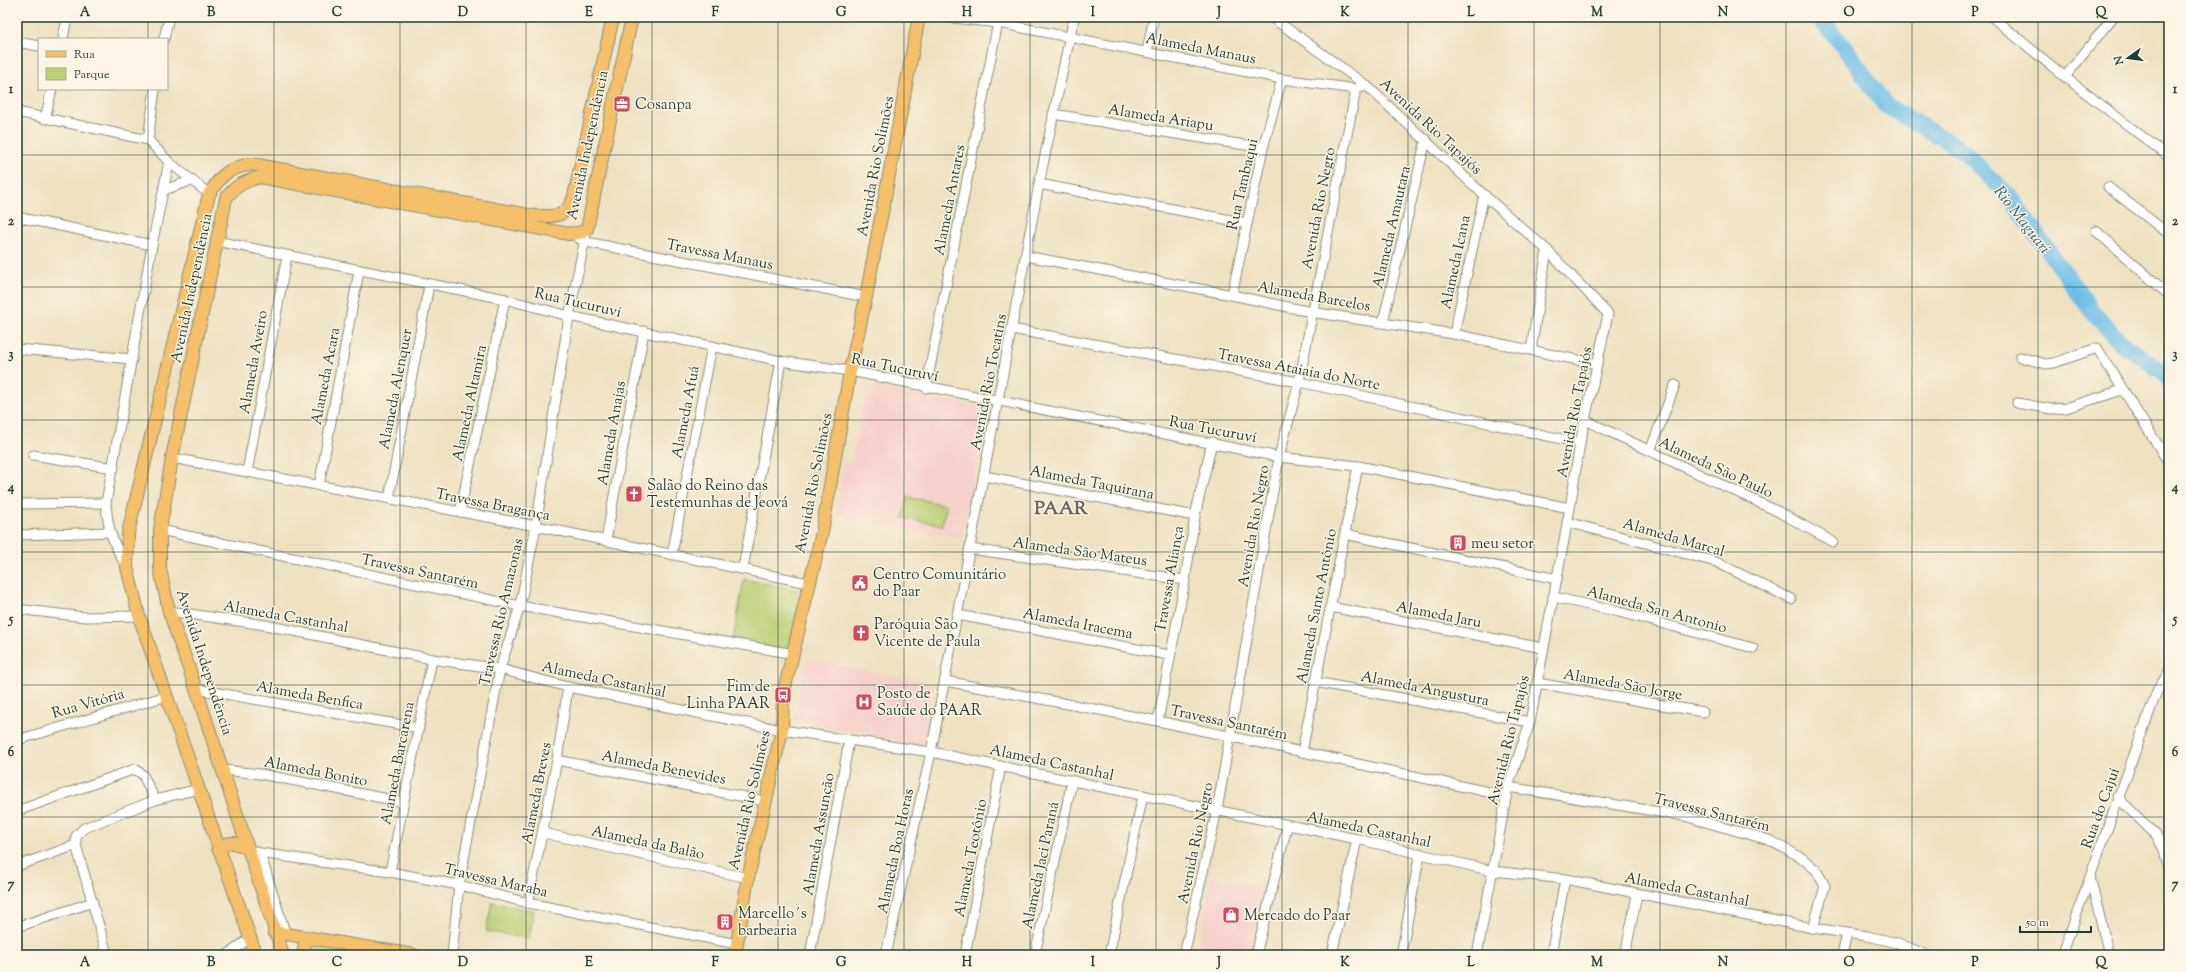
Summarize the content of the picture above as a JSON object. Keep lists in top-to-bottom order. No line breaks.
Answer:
{"streets":{"main road":["Avenida Independência","Avenida Rio Solimões"],"street":["Alameda Manaus","Alameda Ariapu","Avenida Rio Tapajós","Rua Tambaqui","Alameda Antares","Avenida Rio Negro","Alameda Amautara","Travessa Manaus","Alameda Icana","Alameda Barcelos","Rua Tucuruví","Alameda Aveiro","Travessa Ataiaia do Norte","Alameda Acara","Avenida Rio Tocatins","Alameda Alenquer","Alameda Altamira","Alameda Afuá","Alameda Anajas","Alameda São Paulo","Alameda Taquirana","Travessa Bragança","Alameda Marcal","Alameda São Mateus","Travessa Santarém","Travessa Aliança","Alameda Santo Antônio","Alameda San Antonio","Travessa Rio Amazonas","Alameda Jaru","Alameda Castanhal","Alameda Iracema","Alameda São Jorge","Alameda Angustura","Alameda Benfica","Rua Vitória","Alameda Barcarena","Alameda Benevides","Alameda Bonito","Alameda Breves","Rua do Cajuí","Alameda Assunção","Alameda da Balão","Alameda Boa Horas","Alameda Teotônio","Alameda Jaci Paraná","Travessa Maraba"]},"crossings":[["Alameda Manaus","Rua Tambaqui"],["Alameda Manaus","Alameda Antares"],["Alameda Manaus","Avenida Rio Negro"],["Alameda Manaus","Avenida Rio Tocatins"],["Alameda Ariapu","Rua Tambaqui"],["Alameda Ariapu","Avenida Rio Tocatins"],["Avenida Rio Tapajós","Alameda Amautara"],["Avenida Rio Tapajós","Alameda Icana"],["Avenida Rio Tapajós","Alameda Barcelos"],["Avenida Rio Tapajós","Rua Tucuruví"],["Avenida Rio Tapajós","Travessa Ataiaia do Norte"],["Avenida Rio Tapajós","Alameda São Paulo"],["Avenida Rio Tapajós","Alameda Marcal"],["Avenida Rio Tapajós","Travessa Santarém"],["Avenida Rio Tapajós","Alameda San Antonio"],["Avenida Rio Tapajós","Alameda Jaru"],["Avenida Rio Tapajós","Alameda Castanhal"],["Avenida Rio Tapajós","Alameda São Jorge"],["Avenida Rio Tapajós","Alameda Angustura"],["Avenida Independência","Travessa Manaus"],["Avenida Independência","Rua Tucuruví"],["Avenida Independência","Travessa Bragança"],["Avenida Independência","Travessa Santarém"],["Avenida Independência","Travessa Rio Amazonas"],["Avenida Independência","Alameda Castanhal"],["Avenida Independência","Alameda Benfica"],["Avenida Independência","Rua Vitória"],["Avenida Independência","Alameda Bonito"],["Avenida Independência","Travessa Maraba"],["Avenida Rio Solimões","Travessa Manaus"],["Avenida Rio Solimões","Rua Tucuruví"],["Avenida Rio Solimões","Travessa Bragança"],["Avenida Rio Solimões","Travessa Santarém"],["Avenida Rio Solimões","Alameda Castanhal"],["Avenida Rio Solimões","Alameda Benevides"],["Avenida Rio Solimões","Alameda da Balão"],["Avenida Rio Solimões","Travessa Maraba"],["Rua Tambaqui","Alameda Barcelos"],["Alameda Antares","Rua Tucuruví"],["Avenida Rio Negro","Alameda Barcelos"],["Avenida Rio Negro","Rua Tucuruví"],["Avenida Rio Negro","Travessa Ataiaia do Norte"],["Avenida Rio Negro","Travessa Santarém"],["Avenida Rio Negro","Alameda Castanhal"],["Alameda Amautara","Alameda Barcelos"],["Travessa Manaus","Travessa Rio Amazonas"],["Alameda Icana","Alameda Barcelos"],["Alameda Barcelos","Avenida Rio Tocatins"],["Rua Tucuruví","Alameda Aveiro"],["Rua Tucuruví","Alameda Acara"],["Rua Tucuruví","Avenida Rio Tocatins"],["Rua Tucuruví","Alameda Alenquer"],["Rua Tucuruví","Alameda Altamira"],["Rua Tucuruví","Alameda Afuá"],["Rua Tucuruví","Alameda Anajas"],["Rua Tucuruví","Travessa Aliança"],["Rua Tucuruví","Alameda Santo Antônio"],["Rua Tucuruví","Travessa Rio Amazonas"],["Alameda Aveiro","Travessa Bragança"],["Travessa Ataiaia do Norte","Avenida Rio Tocatins"],["Alameda Acara","Travessa Bragança"],["Avenida Rio Tocatins","Alameda Taquirana"],["Avenida Rio Tocatins","Alameda São Mateus"],["Avenida Rio Tocatins","Travessa Santarém"],["Avenida Rio Tocatins","Alameda Castanhal"],["Avenida Rio Tocatins","Alameda Iracema"],["Avenida Rio Tocatins","Alameda Boa Horas"],["Alameda Alenquer","Travessa Bragança"],["Alameda Altamira","Travessa Bragança"],["Alameda Afuá","Travessa Bragança"],["Alameda Anajas","Travessa Bragança"],["Alameda Taquirana","Travessa Aliança"],["Travessa Bragança","Travessa Rio Amazonas"],["Alameda São Mateus","Travessa Aliança"],["Travessa Santarém","Travessa Aliança"],["Travessa Santarém","Alameda Santo Antônio"],["Travessa Santarém","Travessa Rio Amazonas"],["Travessa Santarém","Alameda Castanhal"],["Travessa Aliança","Alameda Iracema"],["Alameda Santo Antônio","Alameda Jaru"],["Alameda Santo Antônio","Alameda Angustura"],["Travessa Rio Amazonas","Alameda Castanhal"],["Travessa Rio Amazonas","Travessa Maraba"],["Alameda Castanhal","Alameda Barcarena"],["Alameda Castanhal","Alameda Breves"],["Alameda Castanhal","Alameda Assunção"],["Alameda Castanhal","Alameda Boa Horas"],["Alameda Castanhal","Alameda Teotônio"],["Alameda Castanhal","Alameda Jaci Paraná"],["Alameda Benfica","Alameda Barcarena"],["Alameda Barcarena","Alameda Bonito"],["Alameda Barcarena","Travessa Maraba"],["Alameda Benevides","Alameda Breves"],["Alameda Breves","Alameda da Balão"],["Alameda Breves","Travessa Maraba"]],"districts":["PAAR"],"water":["Rio Maguari"],"places":{"office":["Cosanpa"],"church":["Salão do Reino das Testemunhas de Jeová","Paróquia São Vicente de Paula"],"building":["meu setor","Marcello´s barbearia"],"public building":["Centro Comunitário do Paar"],"bus stop":["Fim de Linha PAAR"],"hospital":["Posto de Saúde do PAAR"],"shop":["Mercado do Paar"]},"legend":["Rua","Parque"],"scale_bar":"50 m","north":"left","grid":{"columns":["A","B","C","D","E","F","G","H","I","J","K","L","M","N","O","P","Q"],"rows":["1","2","3","4","5","6","7"]}}
